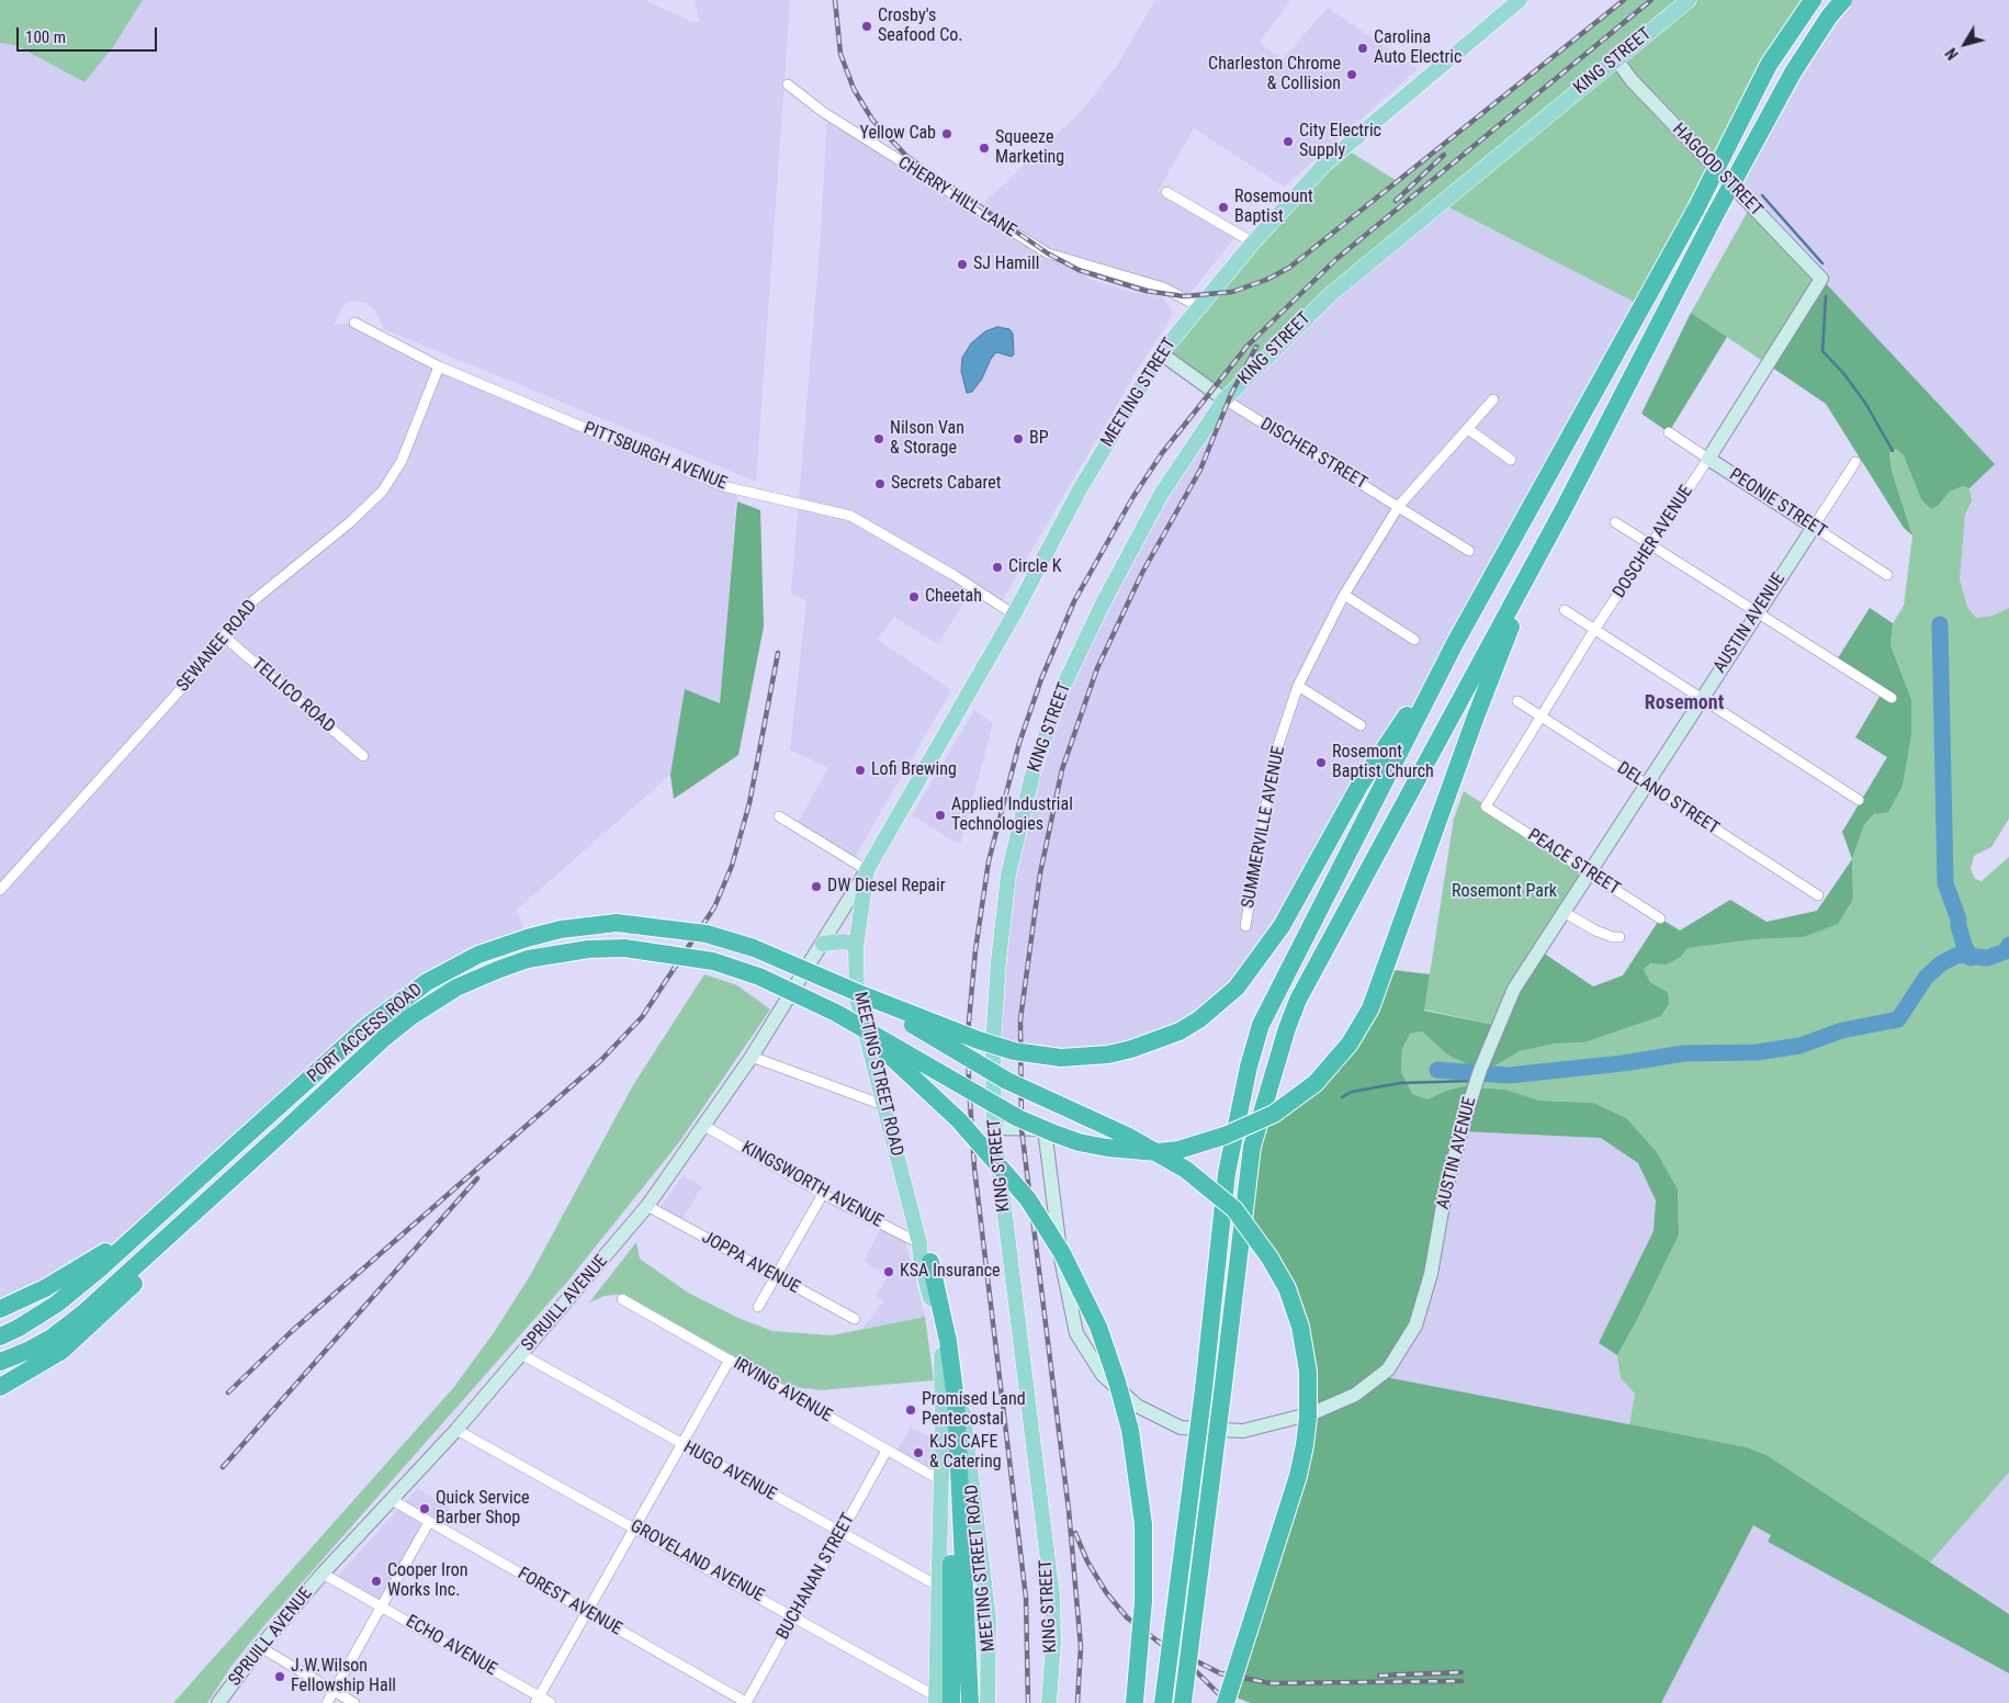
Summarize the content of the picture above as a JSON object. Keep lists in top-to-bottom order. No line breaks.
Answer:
{"streets":{"highway":["PORT ACCESS ROAD"],"main road":["KING STREET","MEETING STREET","MEETING STREET ROAD"],"street":["HAGOOD STREET","CHERRY HILL LANE","DISCHER STREET","PITTSBURGH AVENUE","PEONIE STREET","DOSCHER AVENUE","AUSTIN AVENUE","SEWANEE ROAD","TELLICO ROAD","DELANO STREET","SUMMERVILLE AVENUE","PEACE STREET","KINGSWORTH AVENUE","JOPPA AVENUE","SPRUILL AVENUE","IRVING AVENUE","HUGO AVENUE","GROVELAND AVENUE","BUCHANAN STREET","FOREST AVENUE","ECHO AVENUE"]},"crossings":[["KING STREET","HAGOOD STREET"],["KING STREET","DISCHER STREET"],["KING STREET","AUSTIN AVENUE"],["HAGOOD STREET","DOSCHER AVENUE"],["CHERRY HILL LANE","MEETING STREET"],["MEETING STREET","DISCHER STREET"],["MEETING STREET","PITTSBURGH AVENUE"],["MEETING STREET","MEETING STREET ROAD"],["MEETING STREET","SPRUILL AVENUE"],["DISCHER STREET","SUMMERVILLE AVENUE"],["PITTSBURGH AVENUE","SEWANEE ROAD"],["PEONIE STREET","DOSCHER AVENUE"],["PEONIE STREET","AUSTIN AVENUE"],["DOSCHER AVENUE","DELANO STREET"],["DOSCHER AVENUE","PEACE STREET"],["AUSTIN AVENUE","DELANO STREET"],["AUSTIN AVENUE","PEACE STREET"],["SEWANEE ROAD","TELLICO ROAD"],["MEETING STREET ROAD","KINGSWORTH AVENUE"],["MEETING STREET ROAD","SPRUILL AVENUE"],["MEETING STREET ROAD","IRVING AVENUE"],["MEETING STREET ROAD","HUGO AVENUE"],["MEETING STREET ROAD","GROVELAND AVENUE"],["KINGSWORTH AVENUE","SPRUILL AVENUE"],["JOPPA AVENUE","SPRUILL AVENUE"],["SPRUILL AVENUE","HUGO AVENUE"],["SPRUILL AVENUE","GROVELAND AVENUE"],["SPRUILL AVENUE","FOREST AVENUE"],["SPRUILL AVENUE","ECHO AVENUE"],["IRVING AVENUE","BUCHANAN STREET"],["HUGO AVENUE","BUCHANAN STREET"],["GROVELAND AVENUE","BUCHANAN STREET"],["BUCHANAN STREET","FOREST AVENUE"]],"districts":["Rosemont"],"parks":["Rosemont Park"],"places":["Crosby's Seafood Co.","Carolina Auto Electric","Charleston Chrome & Collision","Yellow Cab","City Electric Supply","Squeeze Marketing","Rosemount Baptist","SJ Hamill","Nilson Van & Storage","BP","Secrets Cabaret","Circle K","Cheetah","Rosemont Baptist Church","Lofi Brewing","Applied Industrial Technologies","DW Diesel Repair","KSA Insurance","Promised Land Pentecostal","KJS CAFE & Catering","Quick Service Barber Shop","Cooper Iron Works Inc.","J.W.Wilson Fellowship Hall"],"scale_bar":"100 m","north":"bottom left"}
